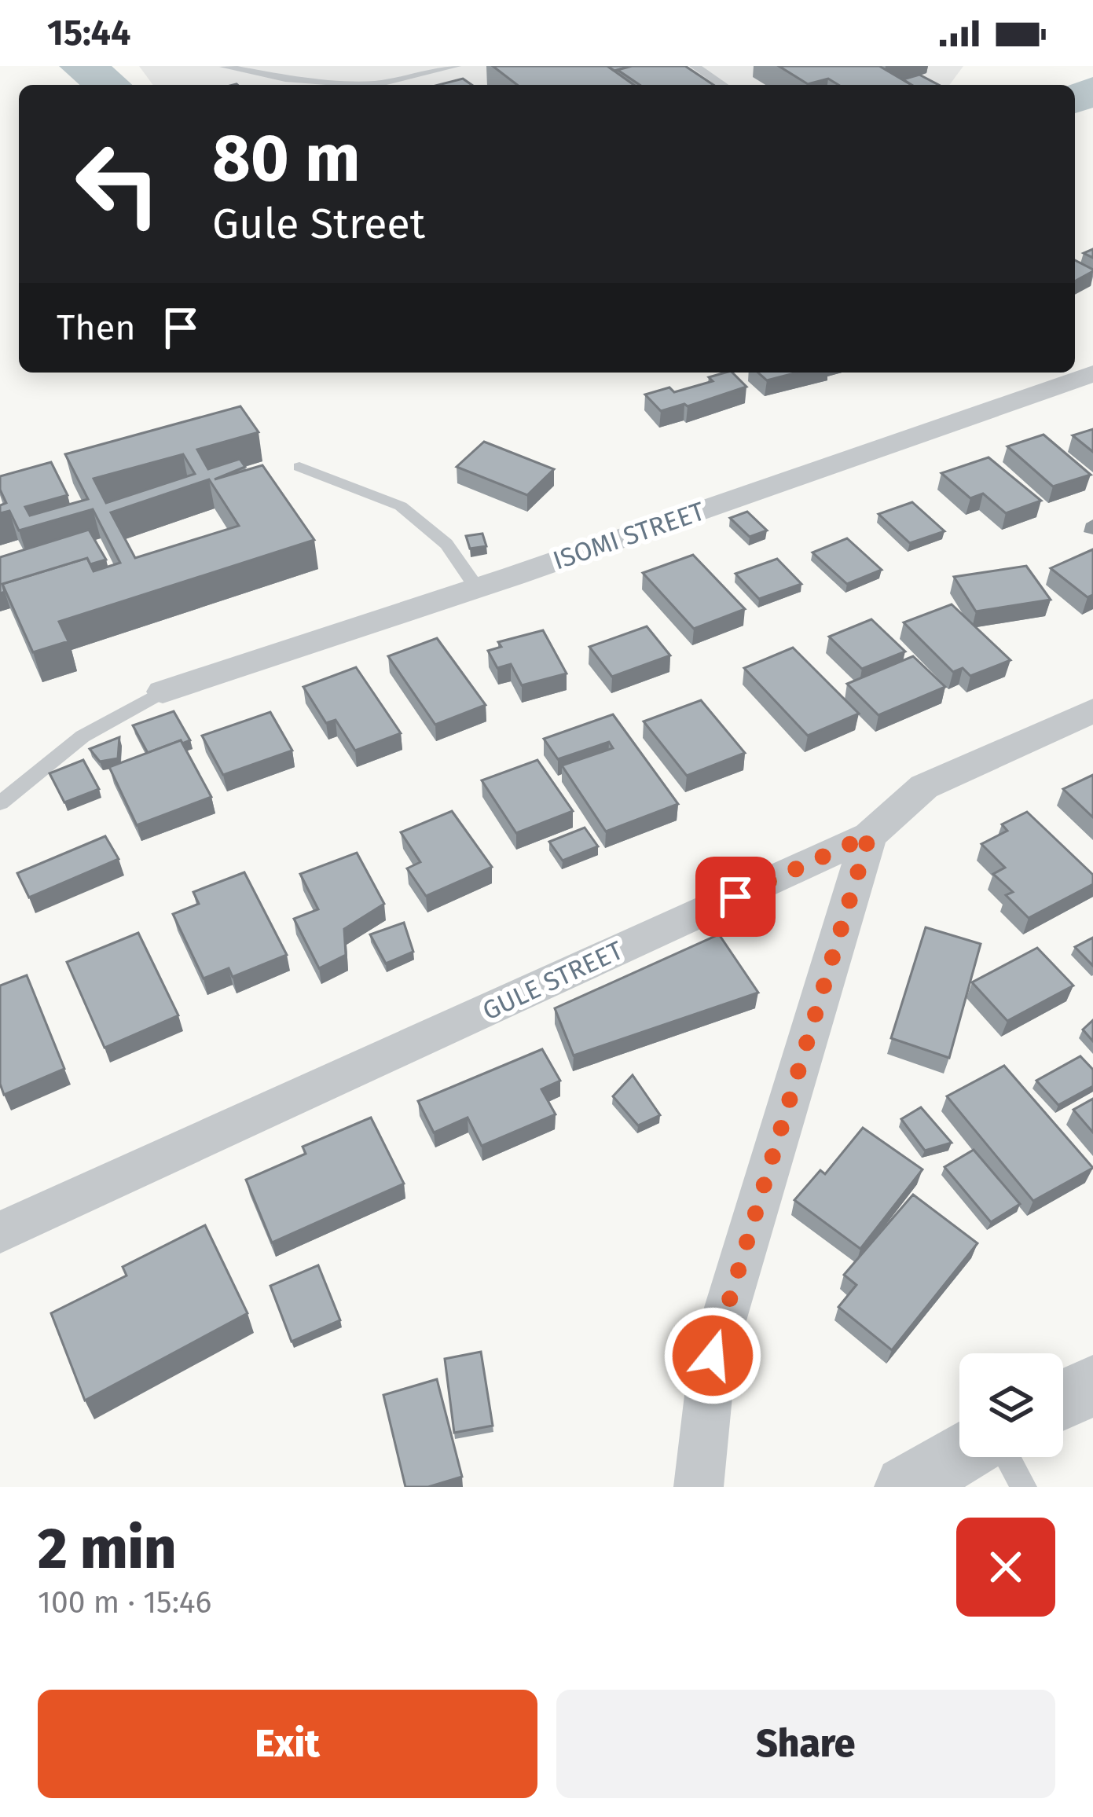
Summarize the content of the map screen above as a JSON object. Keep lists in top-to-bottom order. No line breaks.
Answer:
{"streets":{"street":["ISOMI STREET","GULE STREET"]},"page":{"status":"15:44","turn":["80 m","Gule Street"],"then":"Then","heading":["2 min","100 m · 15:46"],"buttons":["Exit","Share"]}}
